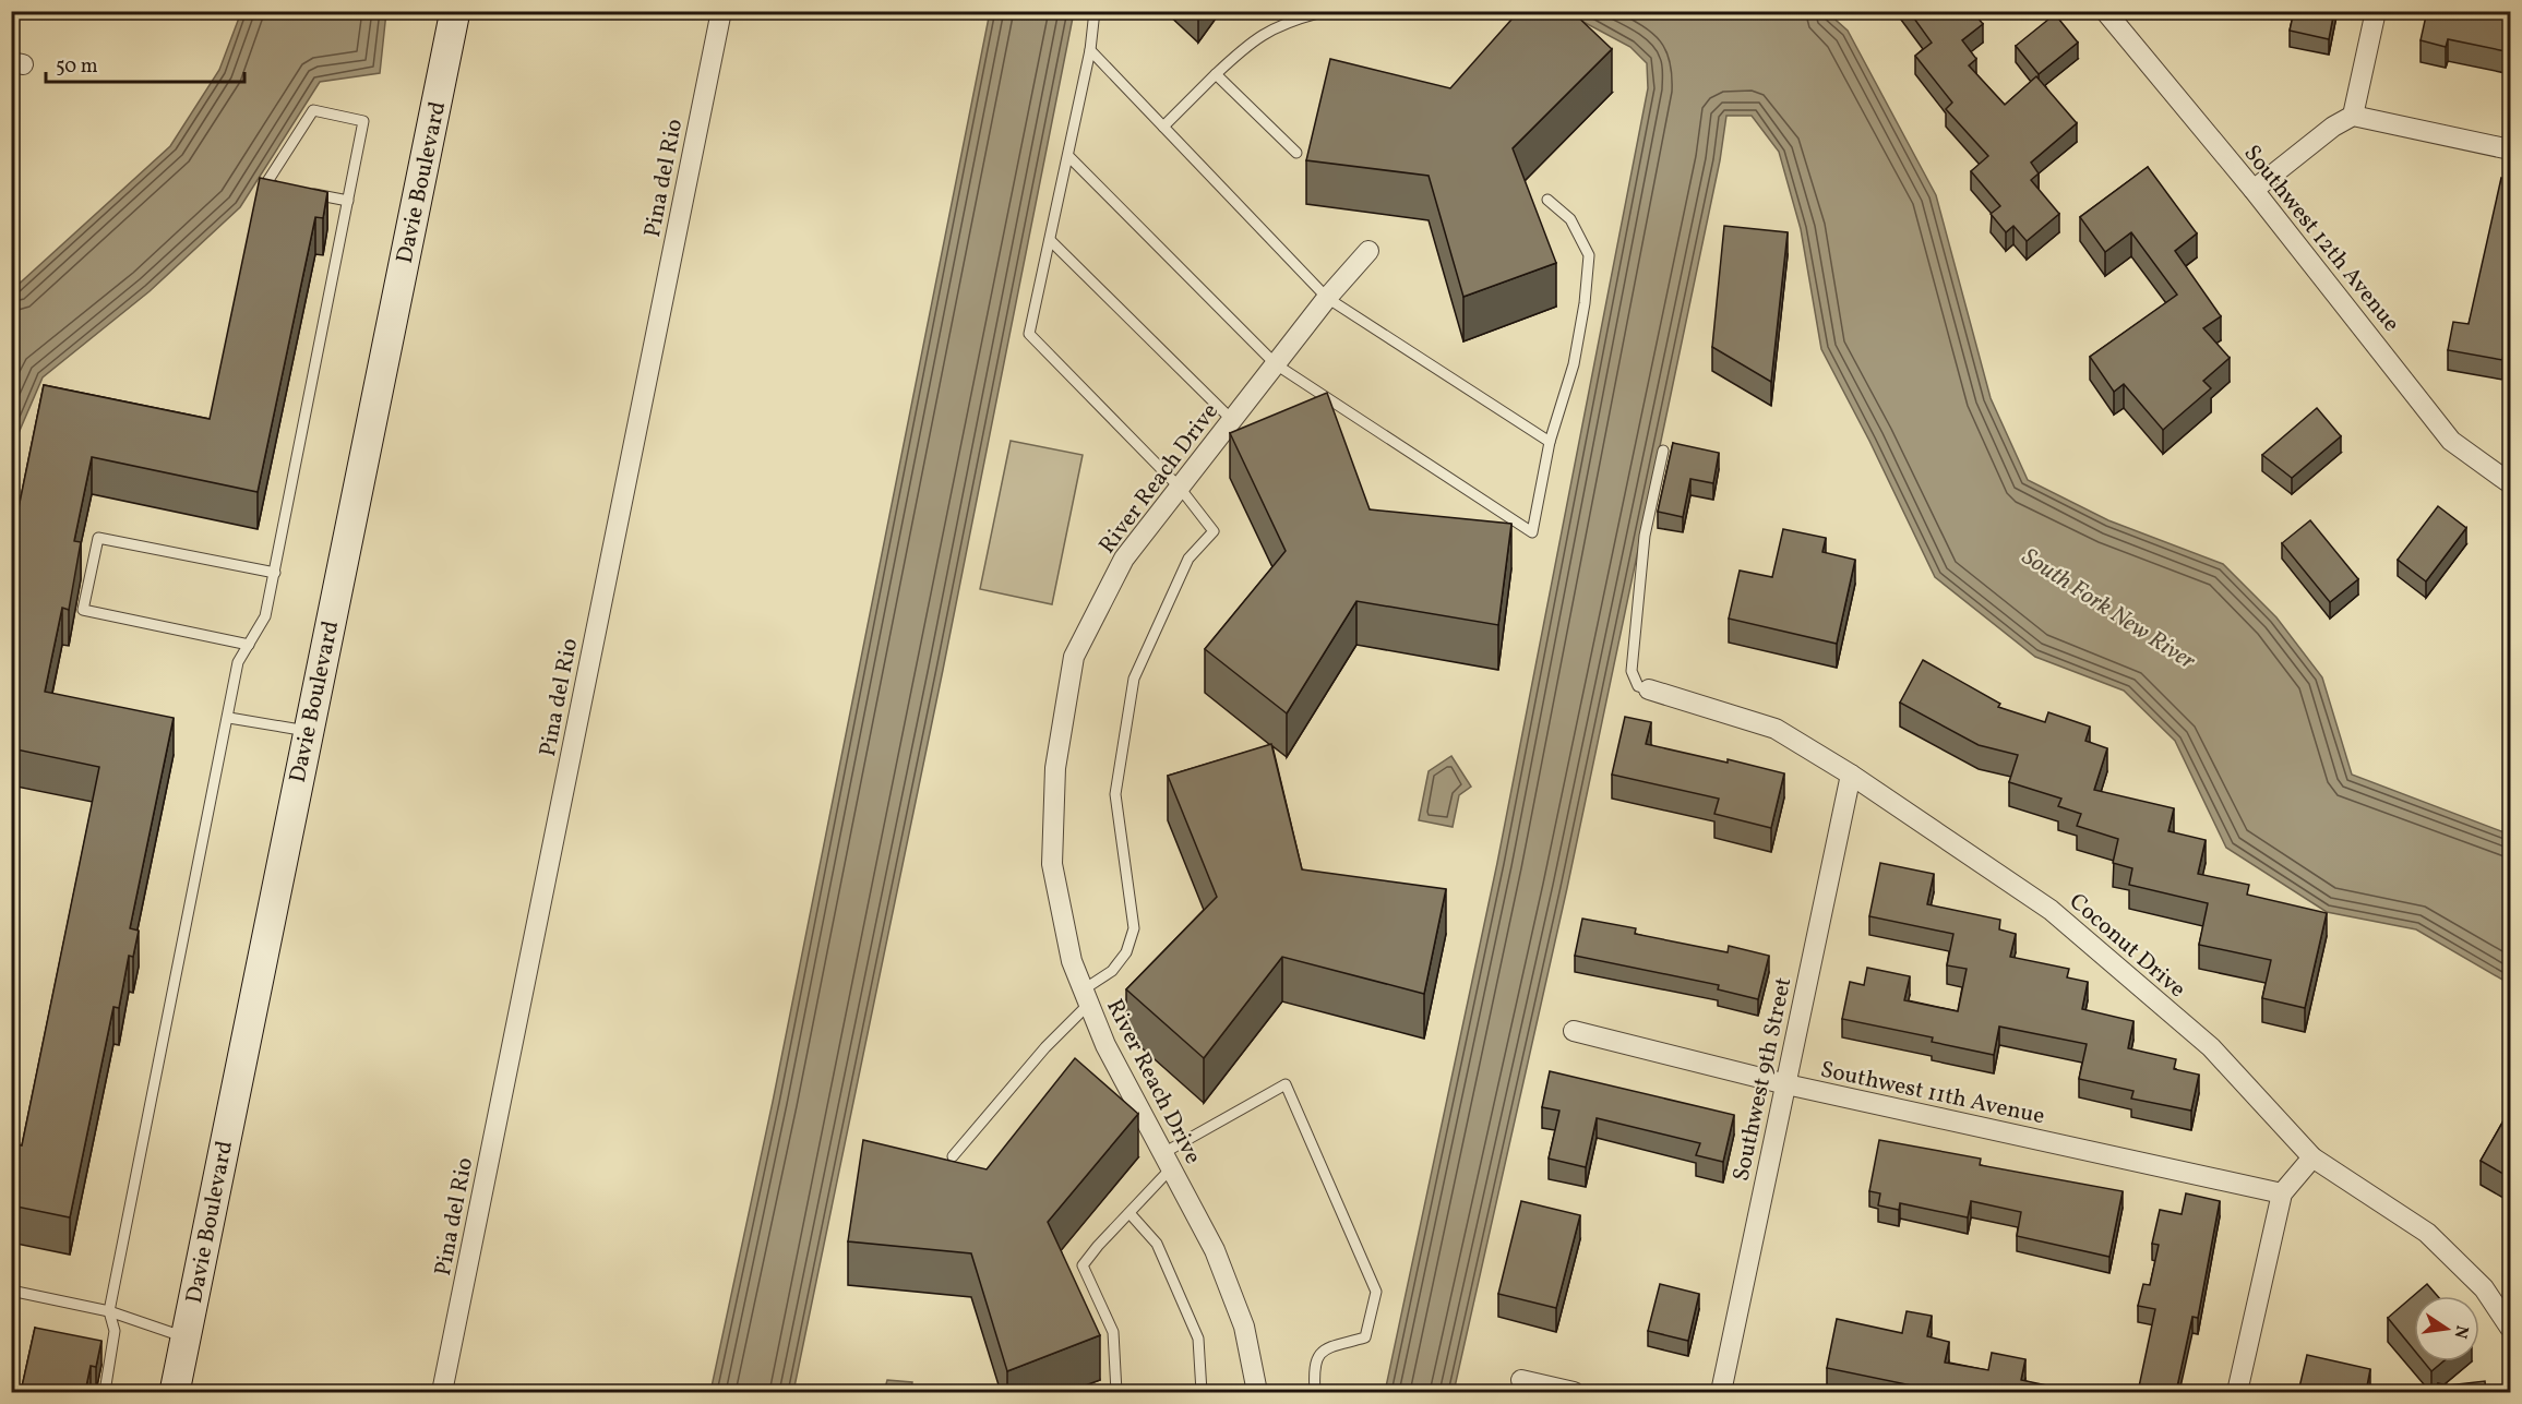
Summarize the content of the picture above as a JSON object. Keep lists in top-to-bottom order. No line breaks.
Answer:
{"streets":{"main road":["Davie Boulevard"],"street":["Pina del Rio","Southwest 12th Avenue","River Reach Drive","Coconut Drive","Southwest 9th Street","Southwest 11th Avenue"]},"crossings":[["Coconut Drive","Southwest 9th Street"],["Southwest 9th Street","Southwest 11th Avenue"]],"water":["South Fork New River"],"scale_bar":"50 m","north":"right"}
